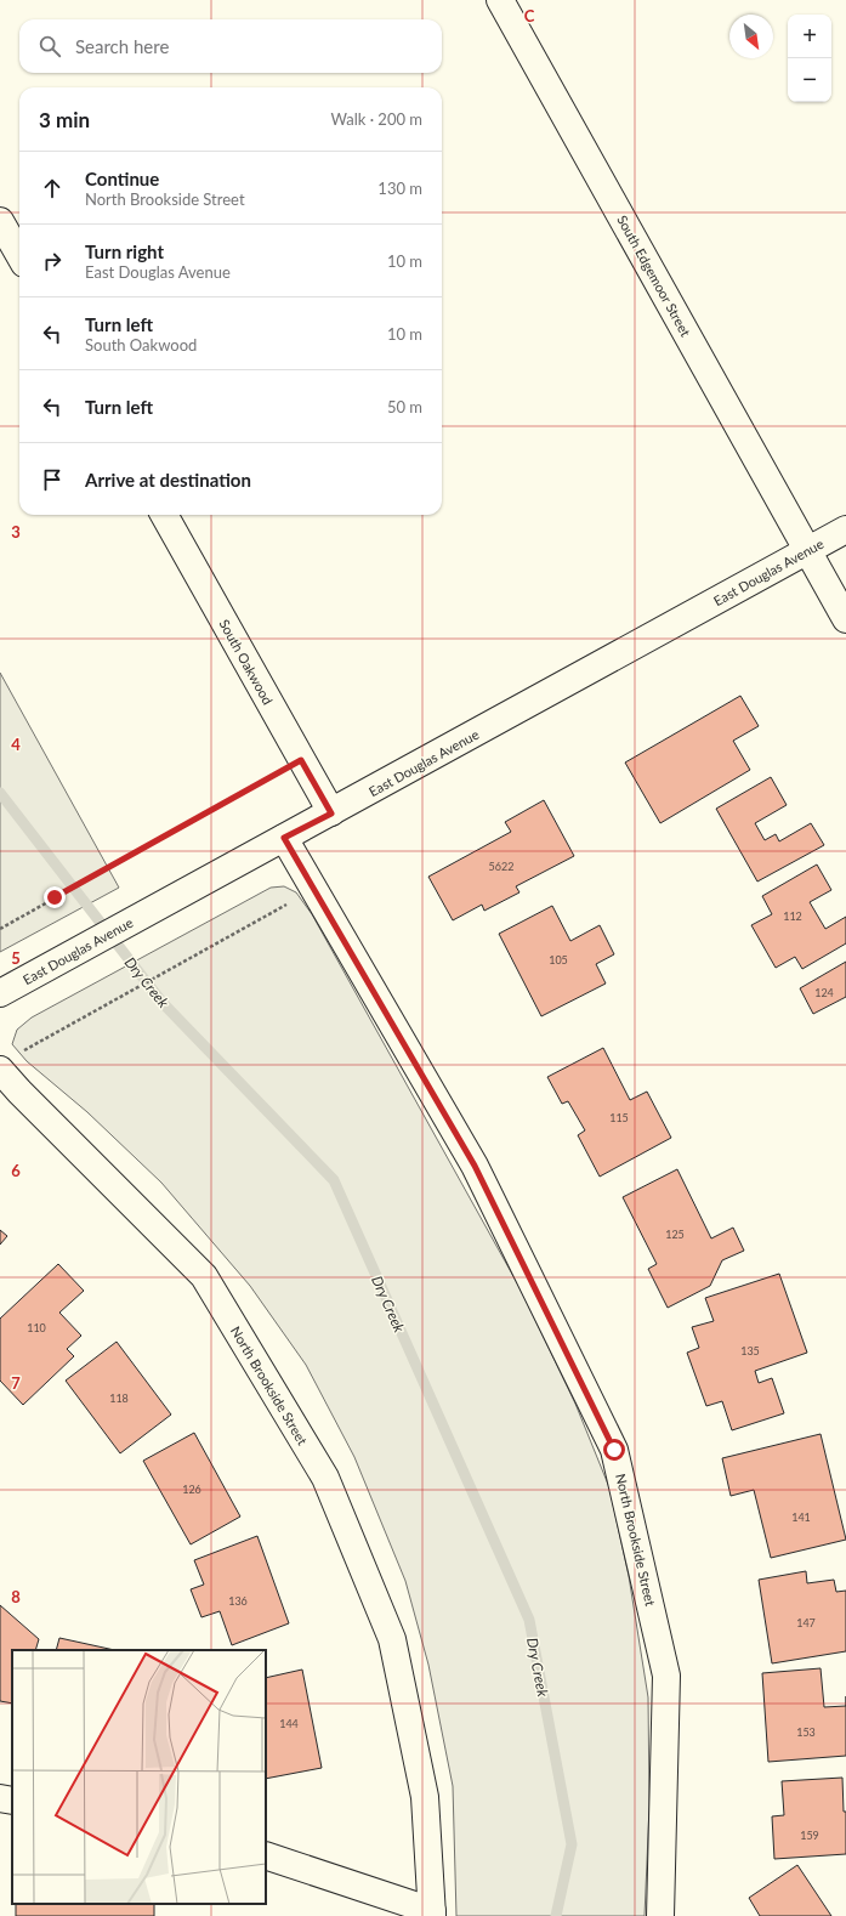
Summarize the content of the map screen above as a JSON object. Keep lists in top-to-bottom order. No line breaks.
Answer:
{"streets":{"street":["South Edgemoor Street","East Douglas Avenue","South Oakwood","North Brookside Street"]},"crossings":[["South Edgemoor Street","East Douglas Avenue"],["East Douglas Avenue","South Oakwood"],["East Douglas Avenue","North Brookside Street"]],"water":["Dry Creek"],"house_numbers":["5622","112","105","124","115","125","110","135","118","126","141","136","147","144","153","159"],"north":"bottom right","page":{"map_buttons":["+","−"],"search":"Search here","heading":["3 min","Walk · 200 m"],"list":[["Continue","North Brookside Street","130 m"],["Turn right","East Douglas Avenue","10 m"],["Turn left","South Oakwood","10 m"],["Turn left","50 m"],"Arrive at destination"]},"grid":{"columns":["C"],"rows":["3","4","5","6","7","8"]}}
